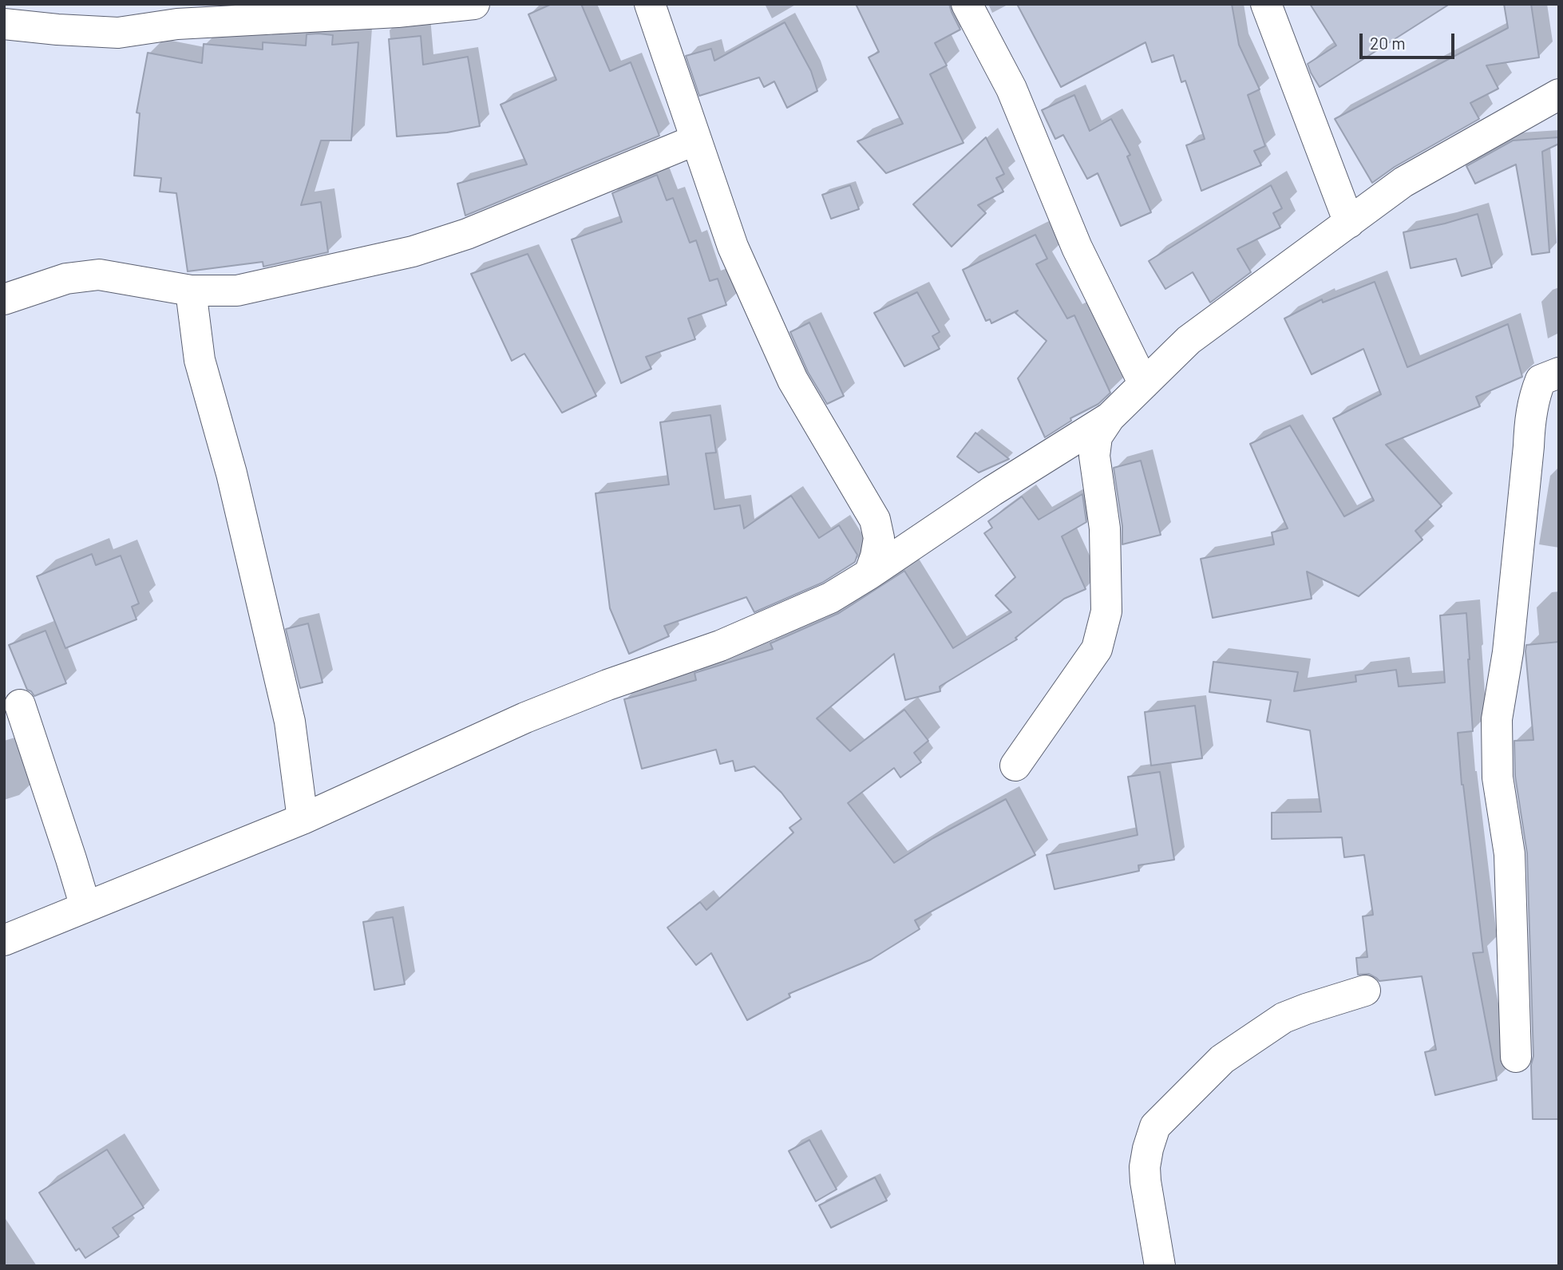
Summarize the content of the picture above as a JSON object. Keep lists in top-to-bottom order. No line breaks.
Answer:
{"scale_bar":"20 m"}
